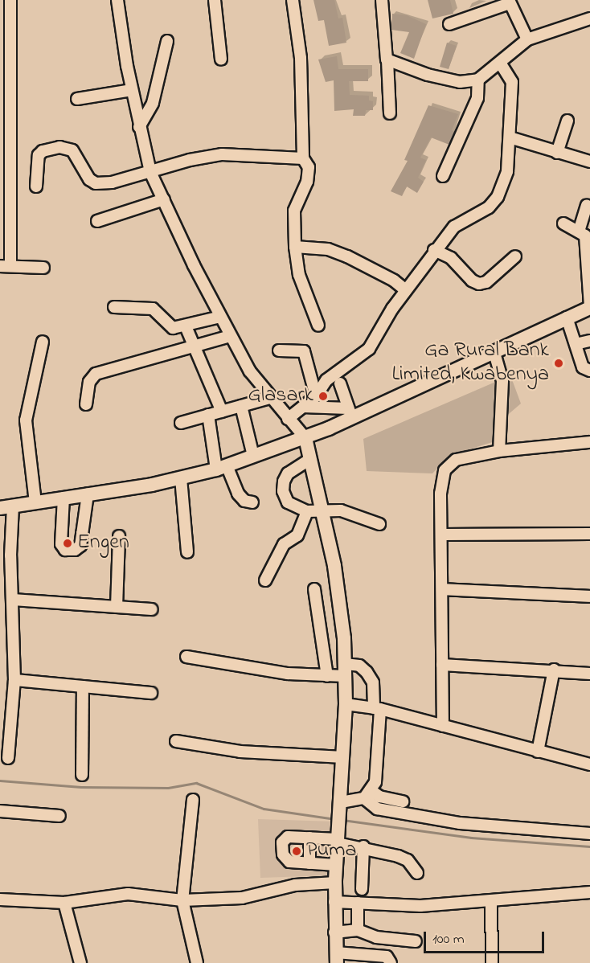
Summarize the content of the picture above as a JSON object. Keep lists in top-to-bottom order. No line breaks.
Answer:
{"places":["Ga Rural Bank Limited, Kwabenya","Glasark","Engen","Puma"],"scale_bar":"100 m"}
